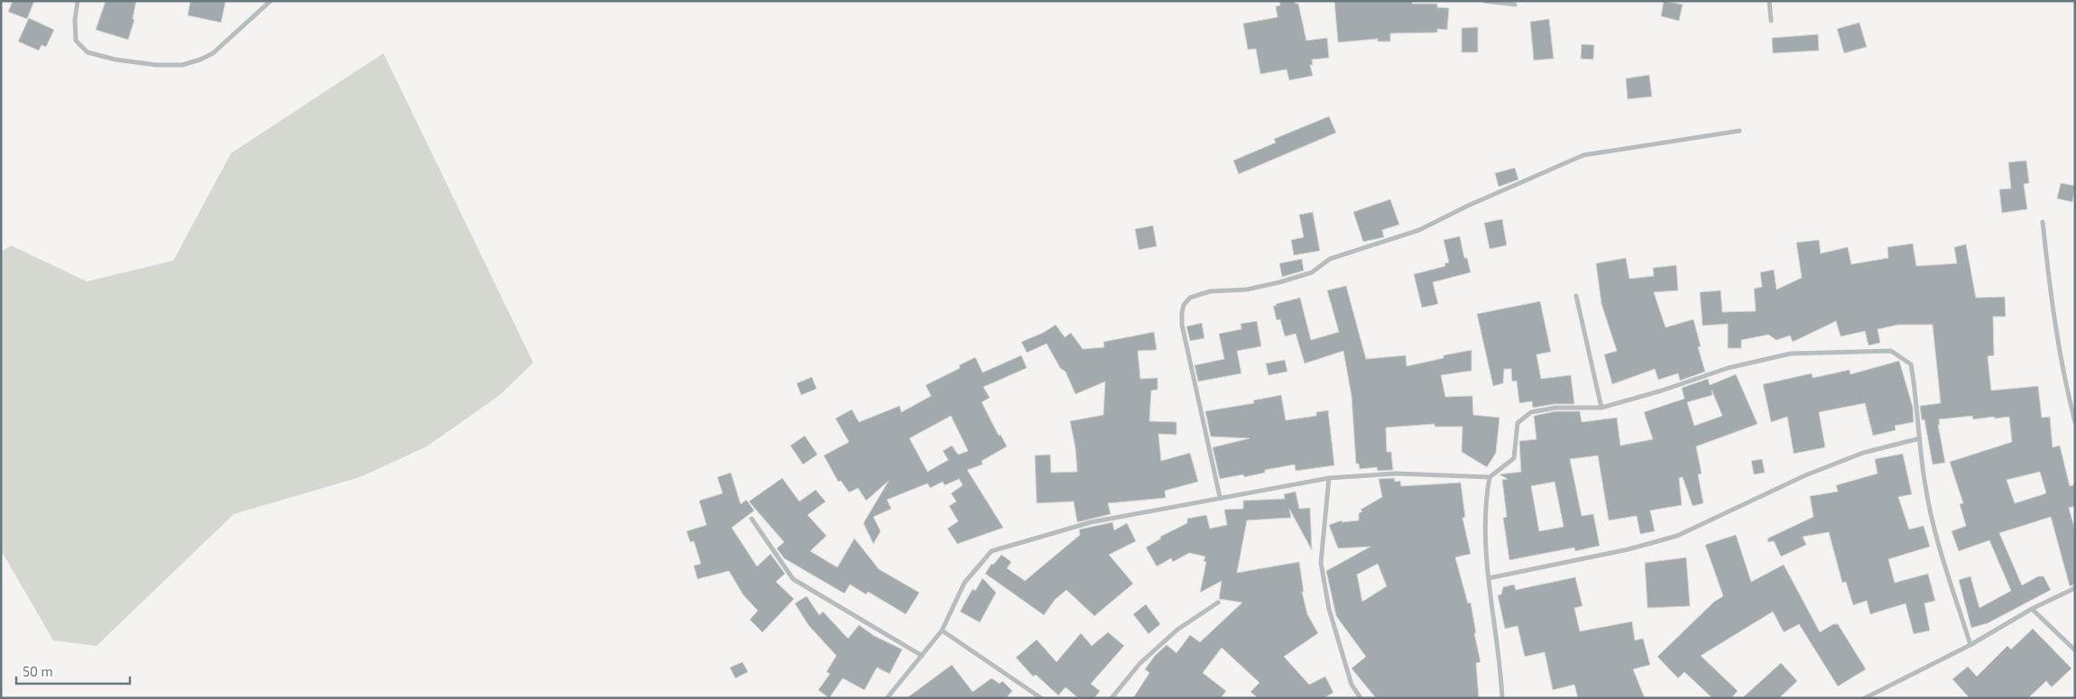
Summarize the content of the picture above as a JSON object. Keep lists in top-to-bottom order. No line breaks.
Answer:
{"scale_bar":"50 m"}
